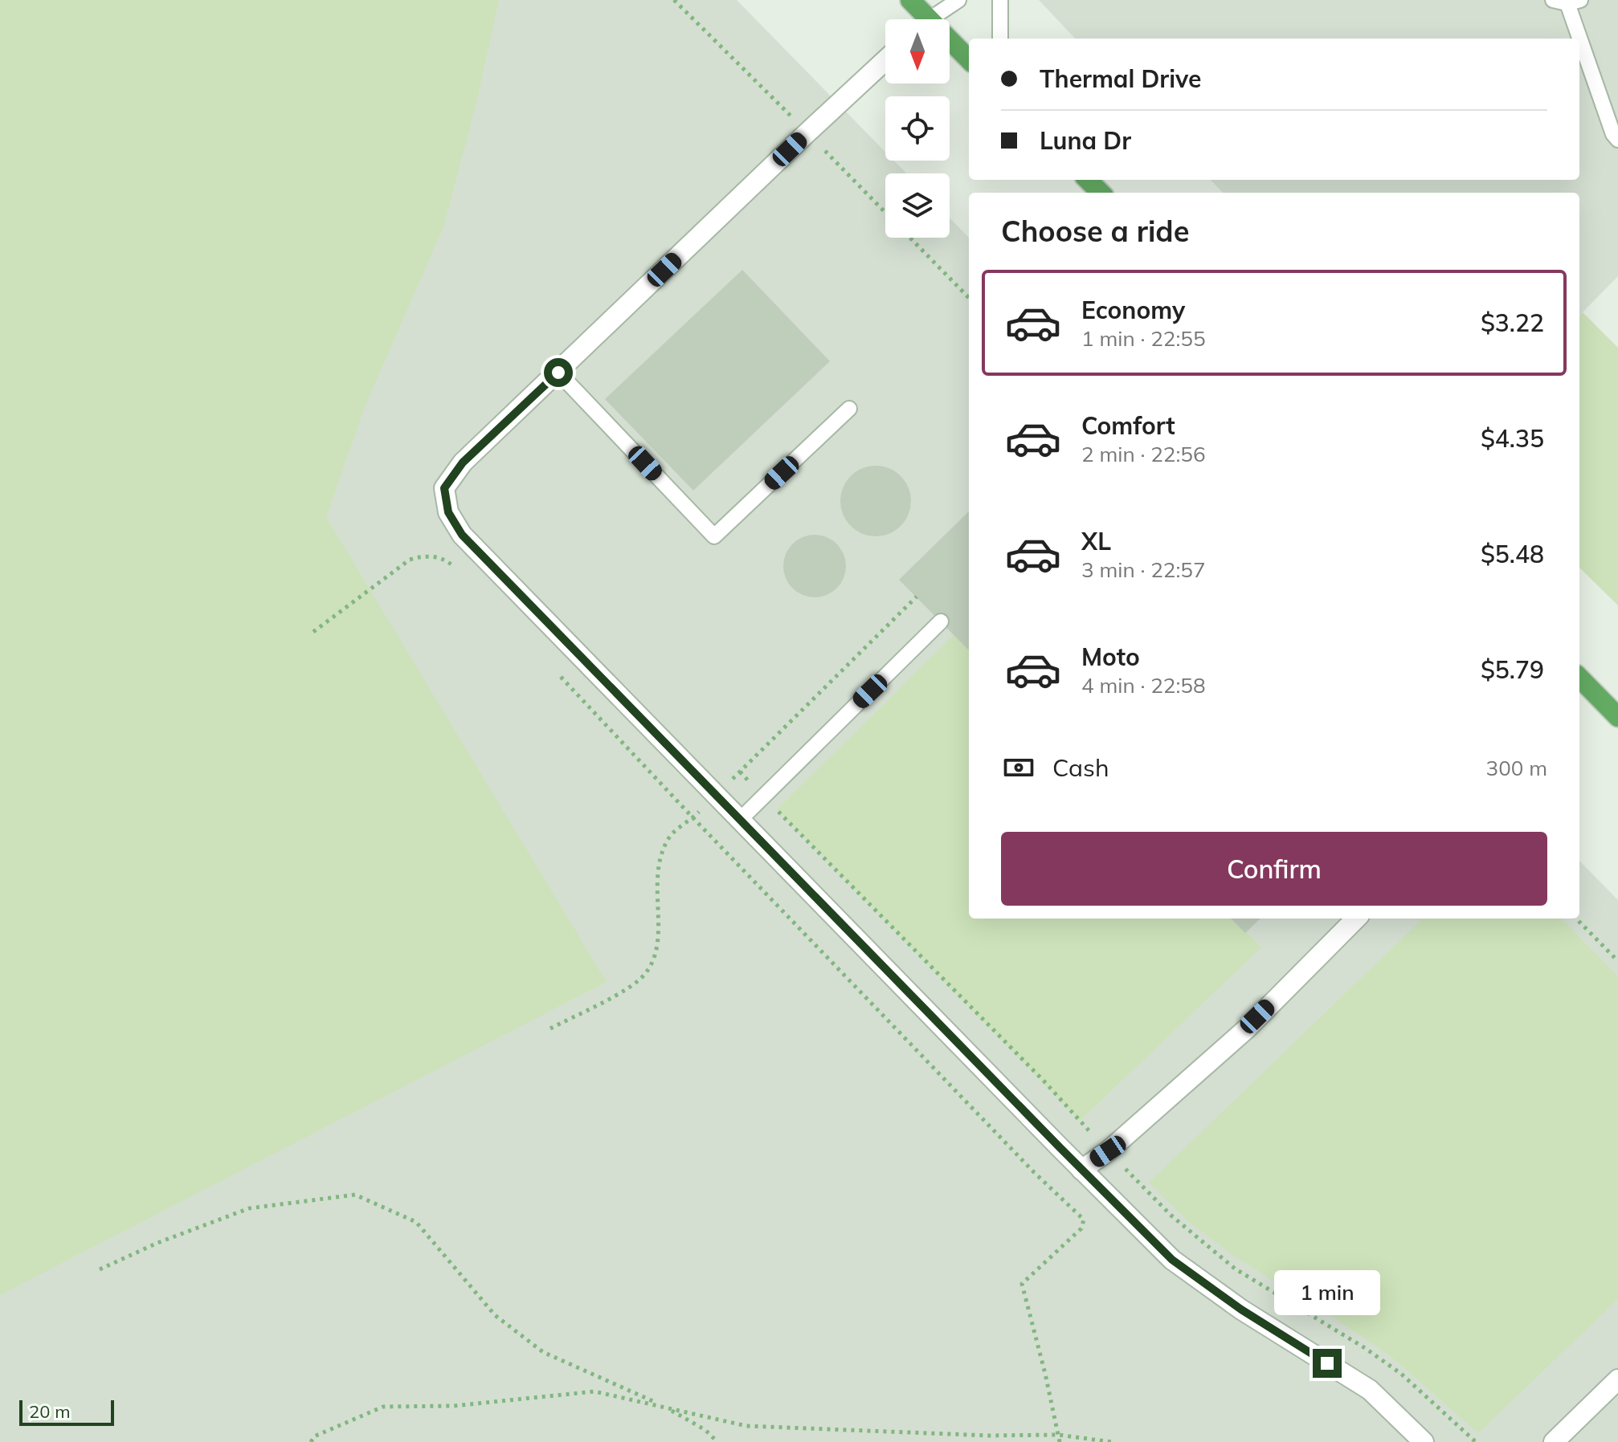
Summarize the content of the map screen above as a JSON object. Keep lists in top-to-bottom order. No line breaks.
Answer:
{"scale_bar":"20 m","north":"bottom","page":{"banner":["Thermal Drive","Luna Dr"],"heading":"Choose a ride","list":[{"name":"Economy","note":"1 min · 22:55","value":"$3.22"},{"name":"Comfort","note":"2 min · 22:56","value":"$4.35"},{"name":"XL","note":"3 min · 22:57","value":"$5.48"},{"name":"Moto","note":"4 min · 22:58","value":"$5.79"}],"pay":["Cash","300 m"],"buttons":"Confirm","bubble":"1 min","scale":"20 m"}}
